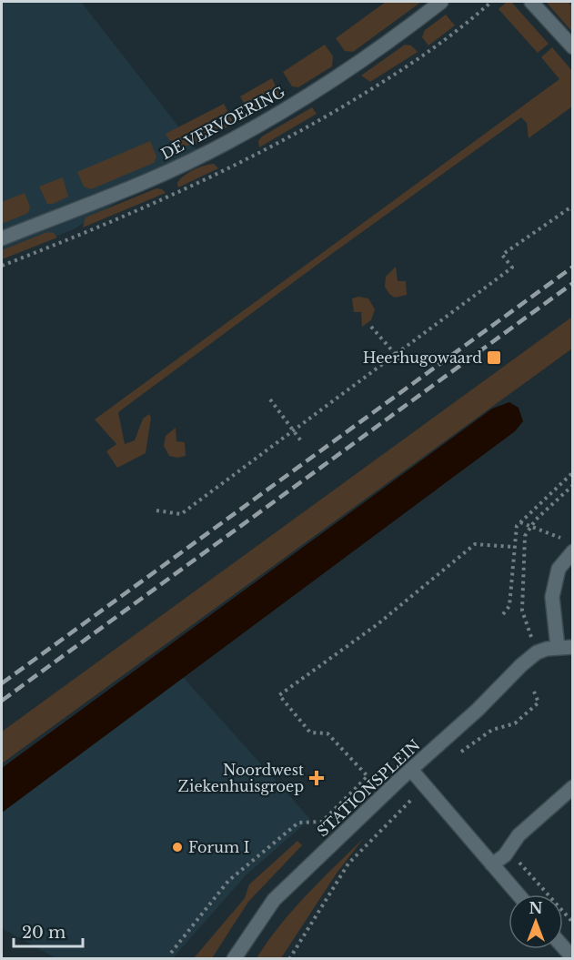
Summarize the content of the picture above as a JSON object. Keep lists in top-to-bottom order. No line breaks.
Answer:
{"streets":{"street":["DE VERVOERING","STATIONSPLEIN"]},"places":{"transit":["Heerhugowaard"],"health":["Noordwest Ziekenhuisgroep"],"other":["Forum I"]},"scale_bar":"20 m","north":"top"}
